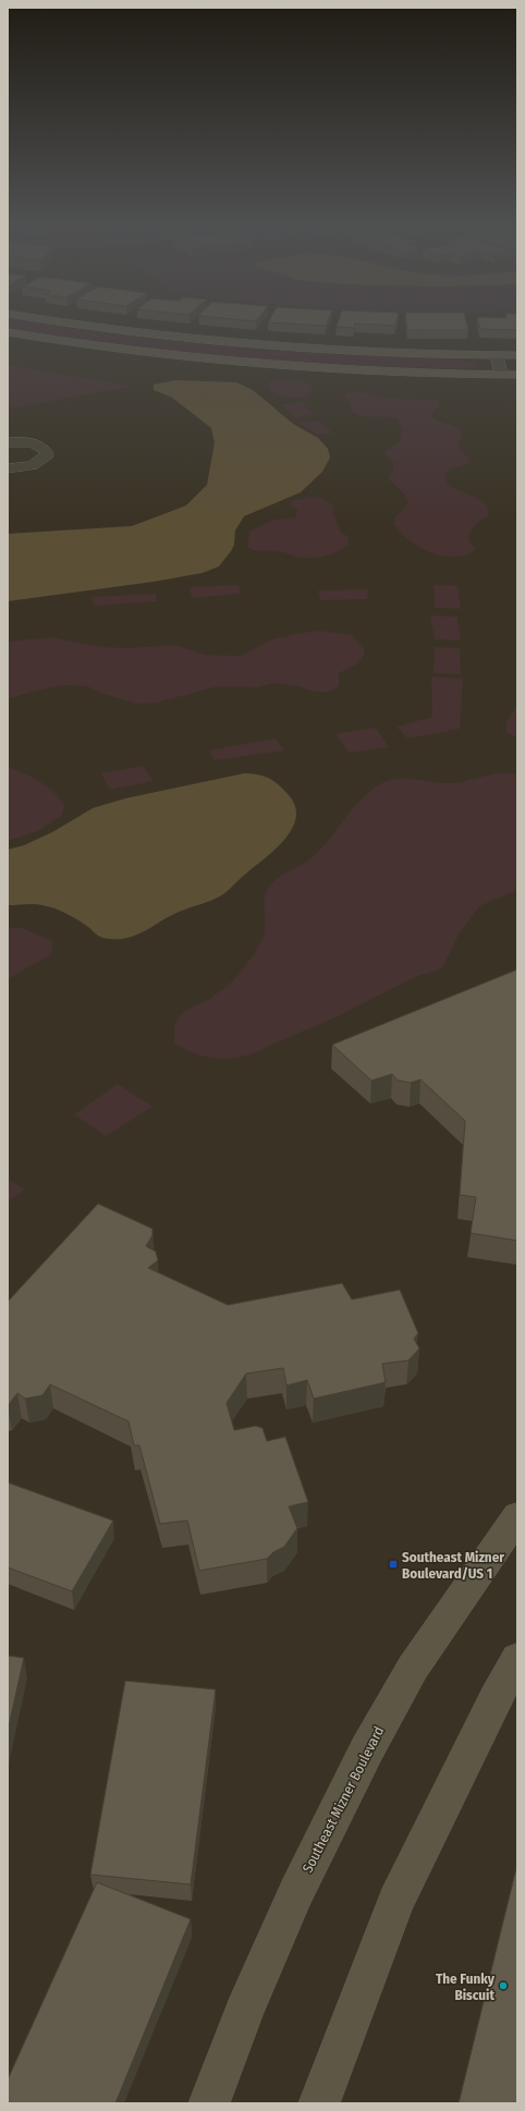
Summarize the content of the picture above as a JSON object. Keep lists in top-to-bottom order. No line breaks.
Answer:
{"streets":{"street":["Southeast Mizner Boulevard"]},"places":{"transit":["Southeast Mizner Boulevard/US 1"],"other":["The Funky Biscuit"]}}
